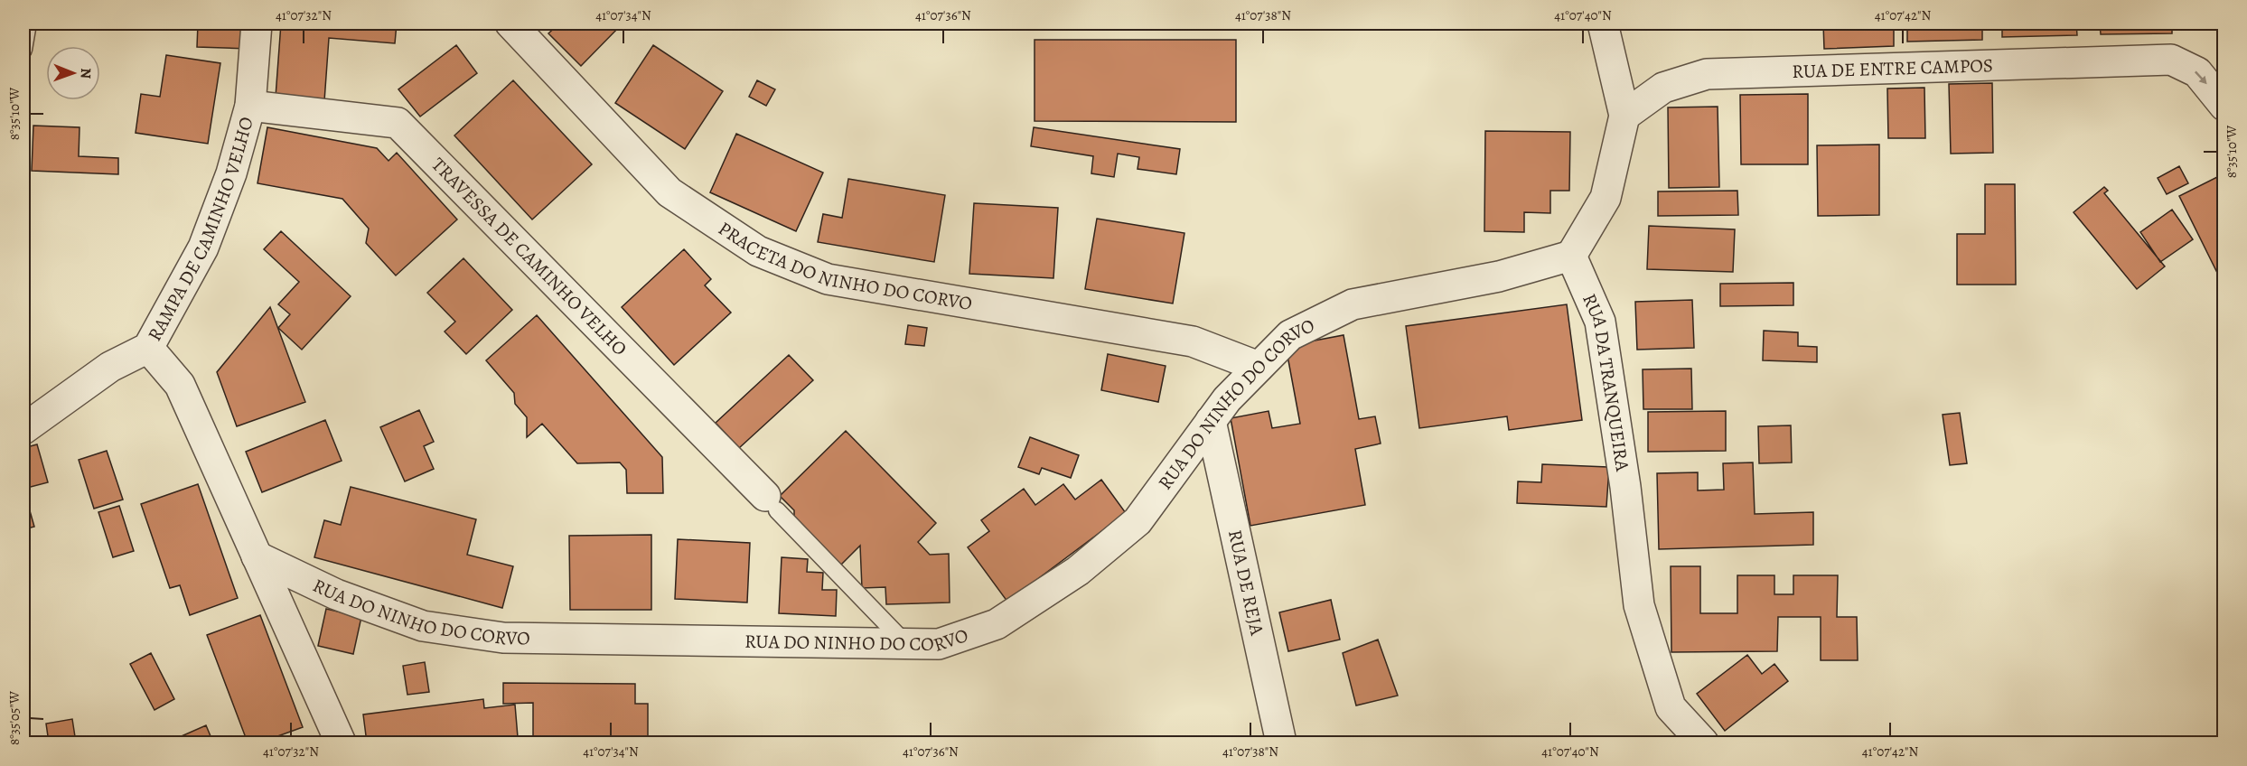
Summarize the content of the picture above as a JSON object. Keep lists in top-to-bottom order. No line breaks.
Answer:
{"streets":{"street":["RUA DE ENTRE CAMPOS","RAMPA DE CAMINHO VELHO","TRAVESSA DE CAMINHO VELHO","PRACETA DO NINHO DO CORVO","RUA DA TRANQUEIRA","RUA DO NINHO DO CORVO","RUA DE REJA"]},"crossings":[["RAMPA DE CAMINHO VELHO","TRAVESSA DE CAMINHO VELHO"],["PRACETA DO NINHO DO CORVO","RUA DO NINHO DO CORVO"],["RUA DA TRANQUEIRA","RUA DO NINHO DO CORVO"],["RUA DO NINHO DO CORVO","RUA DE REJA"]],"one_way":["RUA DE ENTRE CAMPOS"],"north":"right","coordinates":["41°07'32\"N","41°07'34\"N","41°07'36\"N","41°07'38\"N","41°07'40\"N","41°07'42\"N","8°35'10\"W","8°35'05\"W"]}
